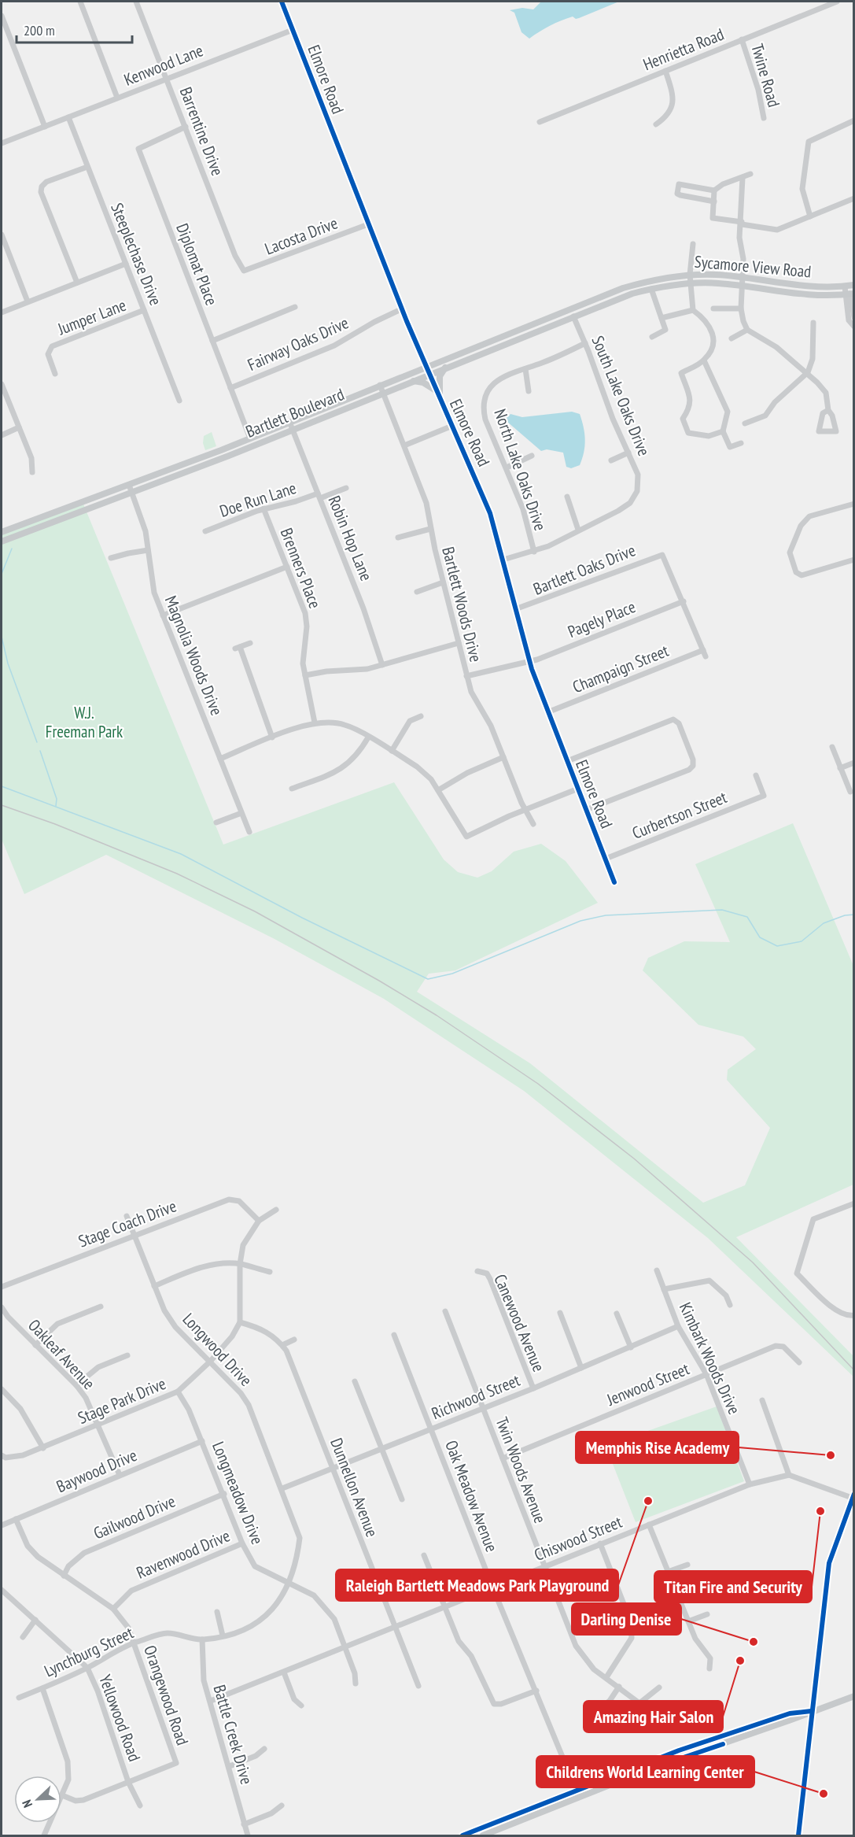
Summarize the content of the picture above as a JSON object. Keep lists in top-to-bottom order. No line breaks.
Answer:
{"streets":{"main road":["Sycamore View Road","Bartlett Boulevard"],"street":["Henrietta Road","Kenwood Lane","Twine Road","Elmore Road","Barrentine Drive","Lacosta Drive","Steeplechase Drive","Diplomat Place","Jumper Lane","Fairway Oaks Drive","South Lake Oaks Drive","North Lake Oaks Drive","Doe Run Lane","Robin Hop Lane","Brenners Place","Bartlett Oaks Drive","Bartlett Woods Drive","Pagely Place","Magnolia Woods Drive","Champaign Street","Curbertson Street","Stage Coach Drive","Canewood Avenue","Longwood Drive","Oakleaf Avenue","Kimbark Woods Drive","Jenwood Street","Richwood Street","Stage Park Drive","Twin Woods Avenue","Baywood Drive","Dunnellon Avenue","Longmeadow Drive","Oak Meadow Avenue","Gailwood Drive","Chiswood Street","Ravenwood Drive","Lynchburg Street","Orangewood Road","Yellowood Road","Battle Creek Drive"]},"crossings":[["Henrietta Road","Twine Road"],["Kenwood Lane","Elmore Road"],["Kenwood Lane","Barrentine Drive"],["Kenwood Lane","Steeplechase Drive"],["Elmore Road","Lacosta Drive"],["Elmore Road","Fairway Oaks Drive"],["Elmore Road","Bartlett Boulevard"],["Elmore Road","Bartlett Oaks Drive"],["Elmore Road","Pagely Place"],["Elmore Road","Champaign Street"],["Elmore Road","Curbertson Street"],["Barrentine Drive","Lacosta Drive"],["Barrentine Drive","Diplomat Place"],["Steeplechase Drive","Jumper Lane"],["Diplomat Place","Fairway Oaks Drive"],["Diplomat Place","Bartlett Boulevard"],["Sycamore View Road","Bartlett Boulevard"],["South Lake Oaks Drive","Bartlett Boulevard"],["Bartlett Boulevard","Robin Hop Lane"],["Bartlett Boulevard","Bartlett Woods Drive"],["Bartlett Boulevard","Magnolia Woods Drive"],["Doe Run Lane","Robin Hop Lane"],["Doe Run Lane","Brenners Place"],["Bartlett Oaks Drive","Pagely Place"],["Bartlett Woods Drive","Pagely Place"],["Stage Coach Drive","Longwood Drive"],["Canewood Avenue","Richwood Street"],["Longwood Drive","Richwood Street"],["Longwood Drive","Stage Park Drive"],["Longwood Drive","Longmeadow Drive"],["Longwood Drive","Lynchburg Street"],["Oakleaf Avenue","Stage Park Drive"],["Oakleaf Avenue","Baywood Drive"],["Kimbark Woods Drive","Jenwood Street"],["Kimbark Woods Drive","Richwood Street"],["Kimbark Woods Drive","Chiswood Street"],["Jenwood Street","Twin Woods Avenue"],["Richwood Street","Twin Woods Avenue"],["Richwood Street","Dunnellon Avenue"],["Richwood Street","Oak Meadow Avenue"],["Stage Park Drive","Dunnellon Avenue"],["Stage Park Drive","Longmeadow Drive"],["Twin Woods Avenue","Chiswood Street"],["Baywood Drive","Longmeadow Drive"],["Baywood Drive","Orangewood Road"],["Dunnellon Avenue","Chiswood Street"],["Longmeadow Drive","Gailwood Drive"],["Longmeadow Drive","Chiswood Street"],["Longmeadow Drive","Ravenwood Drive"],["Longmeadow Drive","Lynchburg Street"],["Oak Meadow Avenue","Chiswood Street"],["Gailwood Drive","Orangewood Road"],["Chiswood Street","Battle Creek Drive"],["Ravenwood Drive","Orangewood Road"],["Lynchburg Street","Orangewood Road"],["Lynchburg Street","Yellowood Road"],["Lynchburg Street","Battle Creek Drive"],["Orangewood Road","Yellowood Road"]],"parks":["W.J. Freeman Park"],"places":["Memphis Rise Academy","Raleigh Bartlett Meadows Park Playground","Titan Fire and Security","Darling Denise","Amazing Hair Salon","Childrens World Learning Center"],"scale_bar":"200 m","north":"bottom left"}
